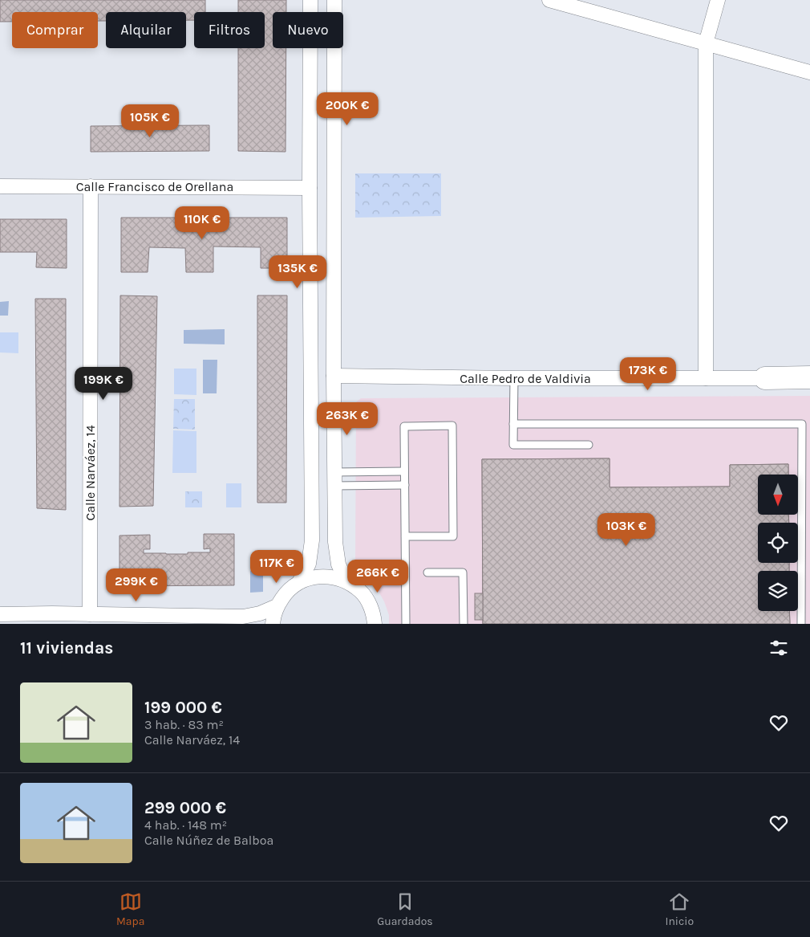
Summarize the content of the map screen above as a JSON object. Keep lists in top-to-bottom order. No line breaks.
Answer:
{"streets":{"street":["Calle Francisco de Orellana","Calle Pedro de Valdivia","Calle Narváez, 14"]},"crossings":[["Calle Francisco de Orellana","Calle Narváez, 14"]],"north":"bottom","page":{"chip":["Comprar","Alquilar","Filtros","Nuevo"],"price":["200K €","105K €","110K €","135K €","173K €","199K €","263K €","103K €","117K €","266K €","299K €"],"heading":"11 viviendas","list":[{"name":"199 000 €","note":"3 hab. · 83 m² · Calle Narváez, 14"},{"name":"299 000 €","note":"4 hab. · 148 m² · Calle Núñez de Balboa"}],"tabs":["Mapa","Guardados","Inicio"]}}
